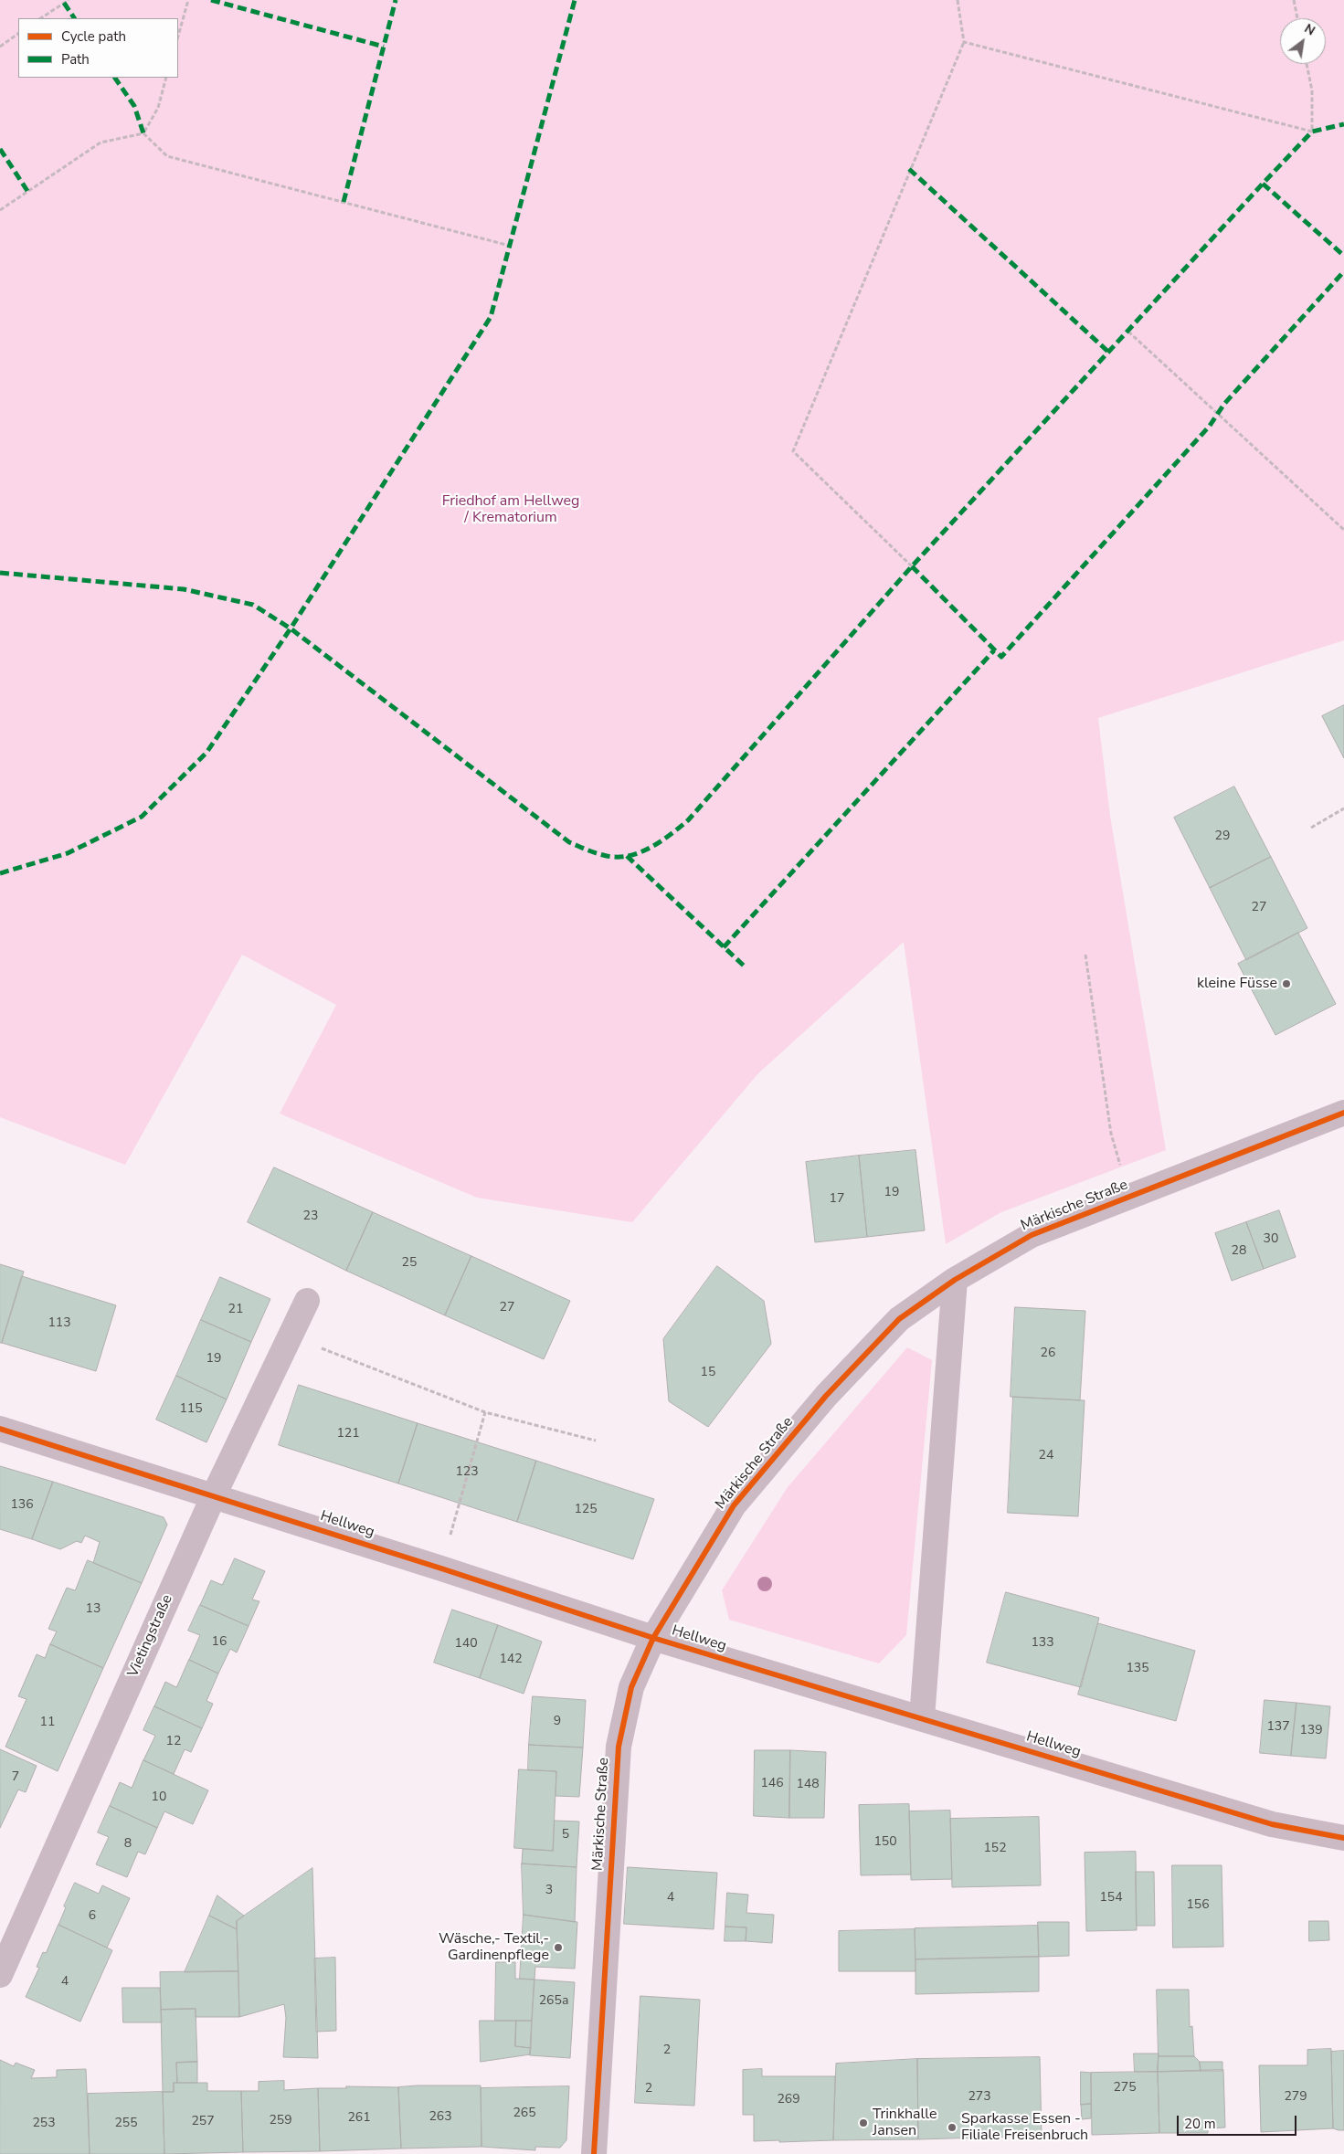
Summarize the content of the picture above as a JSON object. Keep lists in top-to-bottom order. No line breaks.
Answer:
{"streets":{"street":["Märkische Straße","Hellweg","Vietingstraße"]},"crossings":[["Märkische Straße","Hellweg"],["Hellweg","Vietingstraße"]],"parks":["Friedhof am Hellweg / Krematorium"],"places":["kleine Füsse","Wäsche,- Textil,- Gardinenpflege","Trinkhalle Jansen","Sparkasse Essen - Filiale Freisenbruch"],"house_numbers":["29","27","19","17","23","30","28","25","27","21","113","26","19","15","115","121","24","123","136","125","13","16","133","140","142","135","9","11","137","139","12","7","146","148","10","5","150","8","152","3","4","154","156","6","4","265a","2","275","2","273","279","269","265","263","261","259","257","253","255"],"legend":["Cycle path","Path"],"scale_bar":"20 m","north":"top right"}
